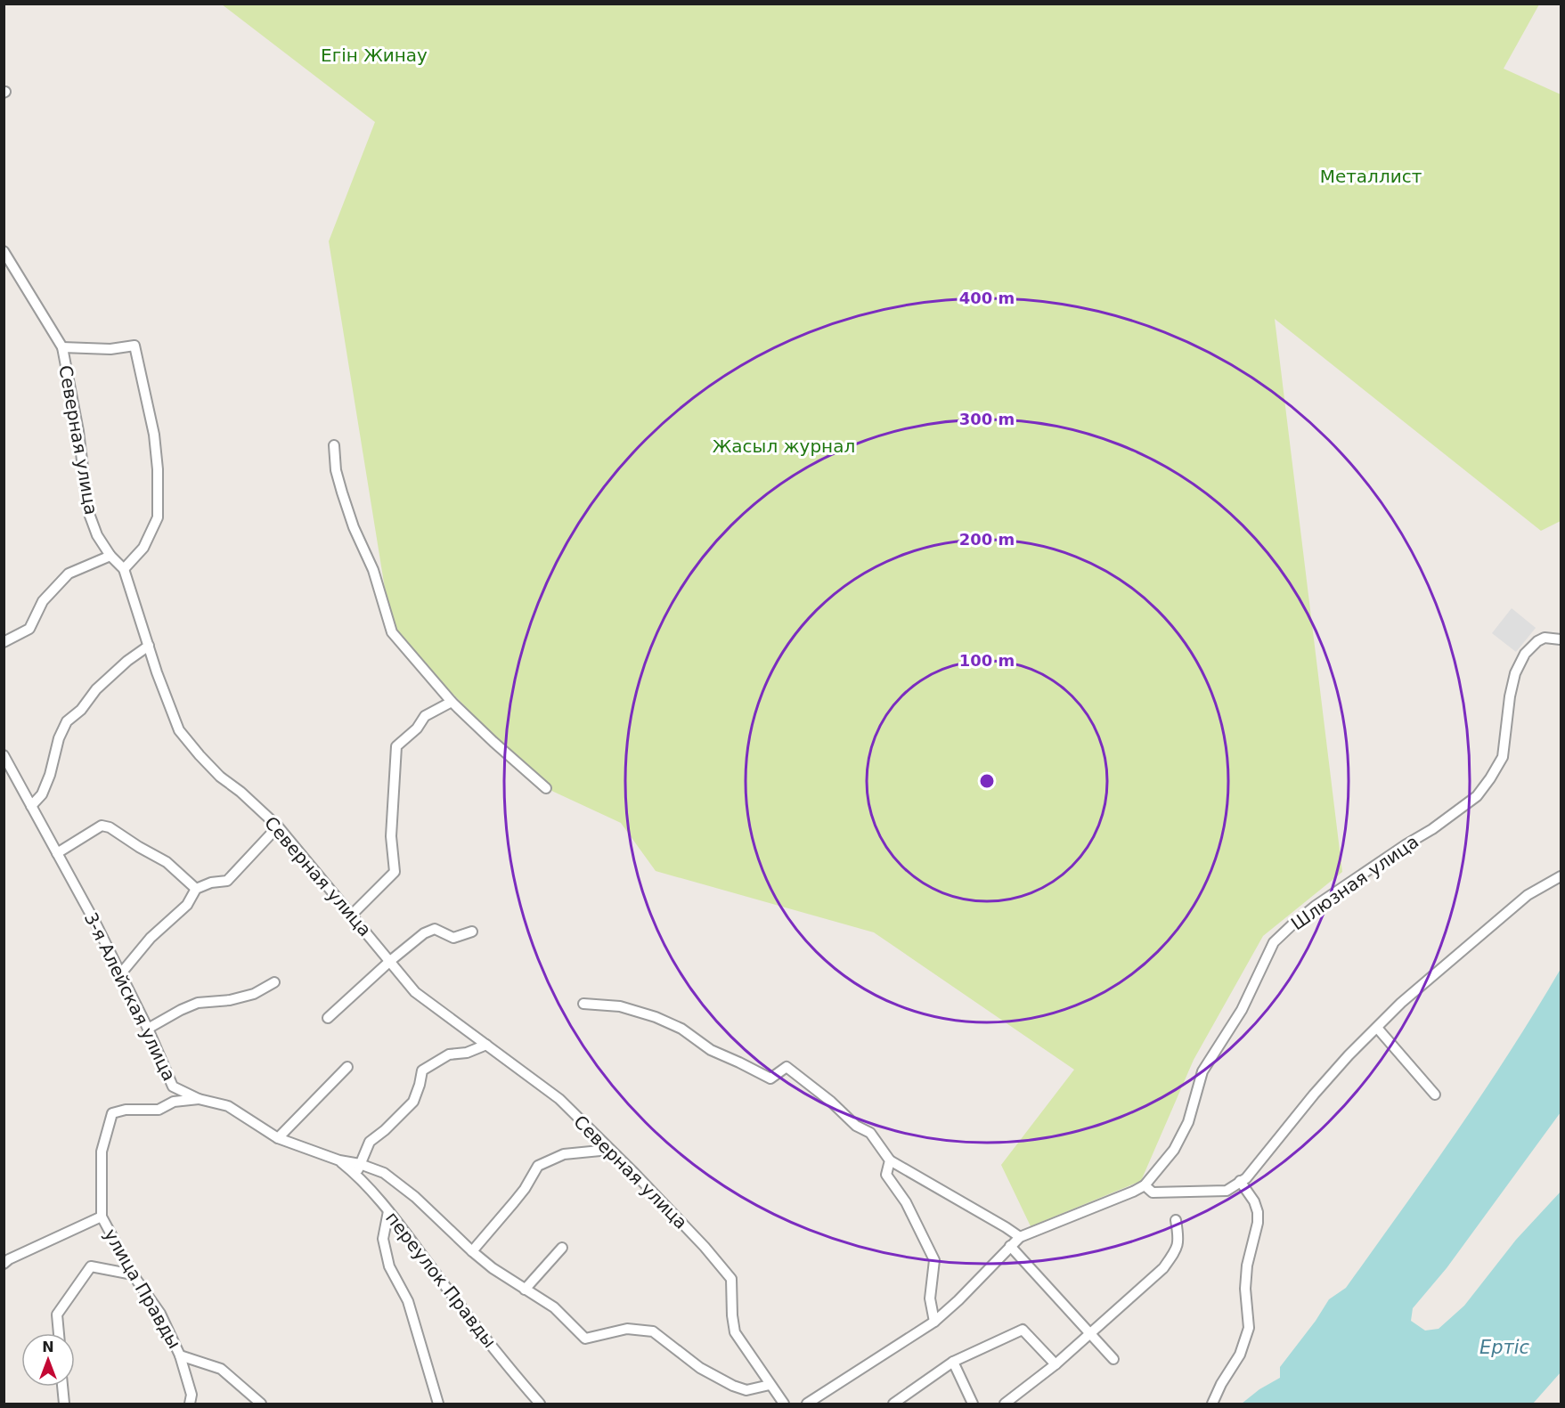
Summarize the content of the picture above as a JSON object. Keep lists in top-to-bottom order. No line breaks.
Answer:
{"streets":{"street":["Северная улица","Шлюзная улица","3-я Алейская улица","переулок Правды","улица Правды"]},"crossings":[["3-я Алейская улица","улица Правды"]],"water":["Ертіс"],"parks":["Егін Жинау","Металлист","Жасыл журнал"],"north":"top","rings":["400 m","300 m","200 m","100 m"]}
